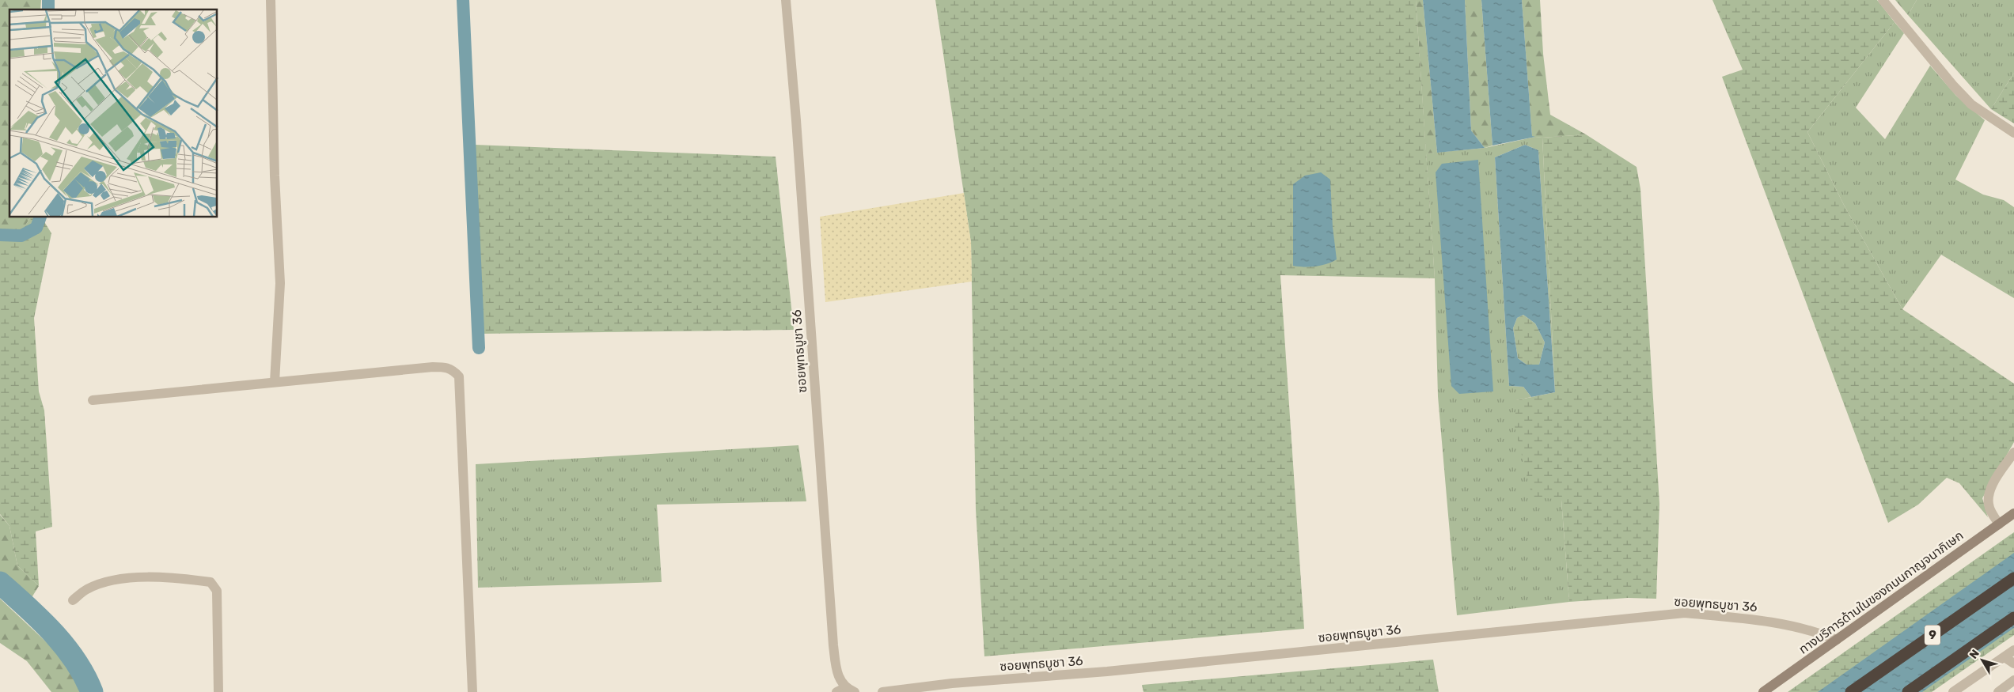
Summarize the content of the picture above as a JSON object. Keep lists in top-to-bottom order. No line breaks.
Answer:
{"streets":{"highway":["9"],"main road":["ทางบริการด้านในของถนนกาญจนาภิเษก"],"street":["ซอยพุทธบูชา 36"]},"crossings":[["ซอยพุทธบูชา 36","ทางบริการด้านในของถนนกาญจนาภิเษก"]],"north":"top left"}
